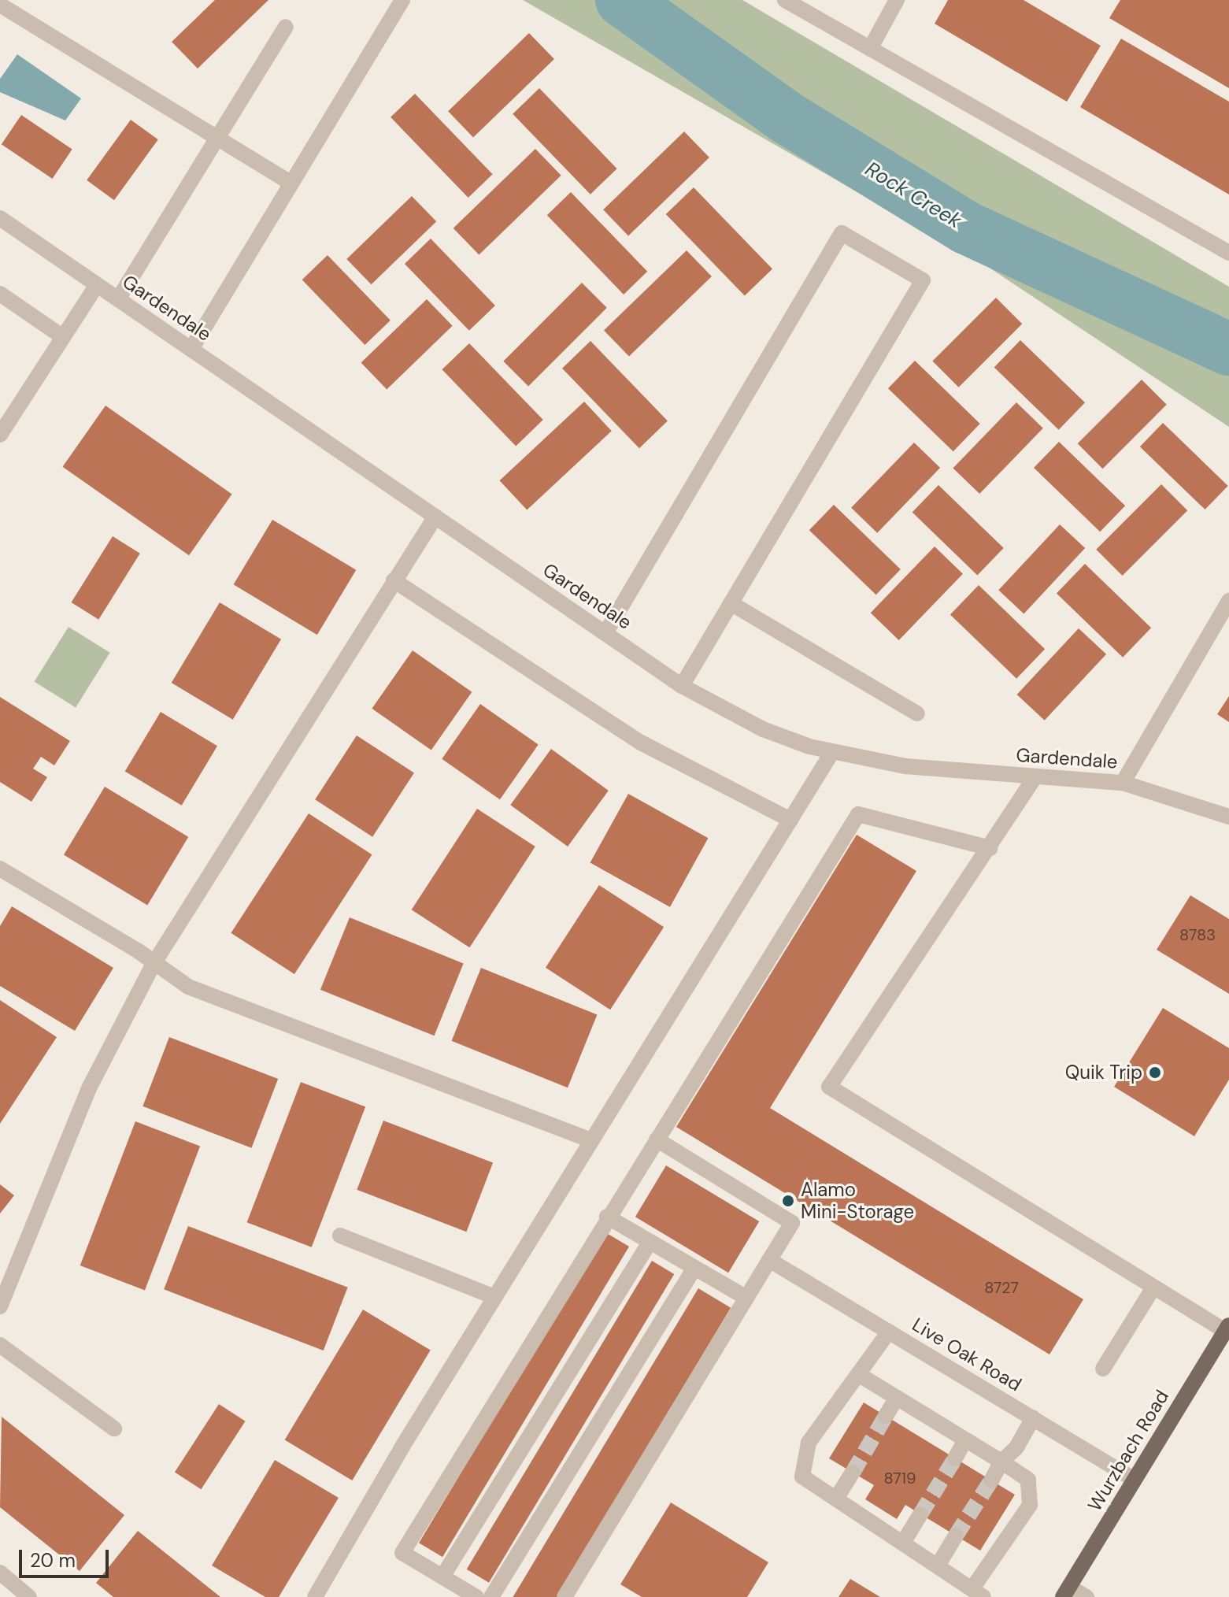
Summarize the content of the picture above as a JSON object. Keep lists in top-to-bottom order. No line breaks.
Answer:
{"streets":{"main road":["Wurzbach Road"],"street":["Gardendale","Live Oak Road"]},"crossings":[["Live Oak Road","Wurzbach Road"]],"water":["Rock Creek"],"places":["Quik Trip","Alamo Mini-Storage"],"house_numbers":["8783","8727","8719"],"scale_bar":"20 m"}
